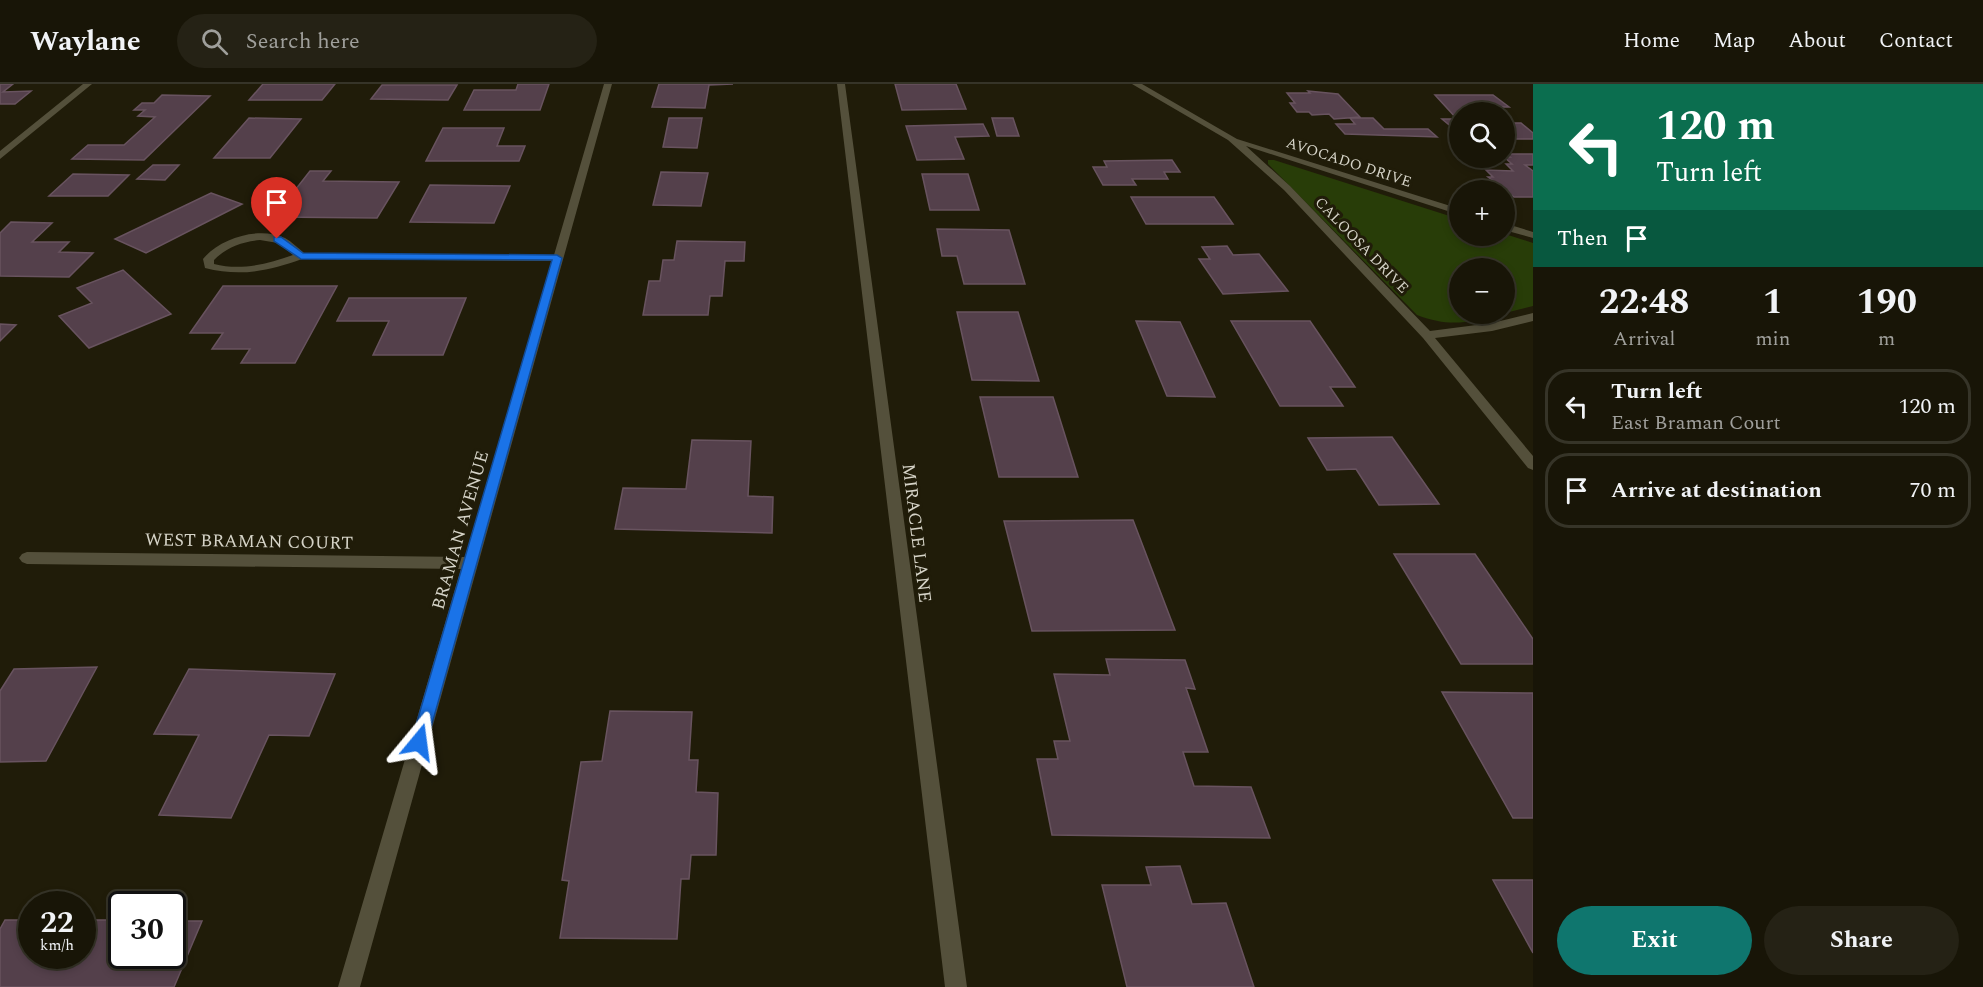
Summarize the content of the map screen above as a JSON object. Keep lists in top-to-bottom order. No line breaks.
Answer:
{"streets":{"street":["AVOCADO DRIVE","CALOOSA DRIVE","BRAMAN AVENUE","MIRACLE LANE","WEST BRAMAN COURT"]},"crossings":[["AVOCADO DRIVE","CALOOSA DRIVE"],["BRAMAN AVENUE","WEST BRAMAN COURT"]],"page":{"header":"Waylane","search":"Search here","nav":["Home","Map","About","Contact"],"turn":["120 m","Turn left"],"map_buttons":["+","−"],"then":"Then","eta":["22:48","Arrival","1","min","190","m"],"list":[{"name":"Turn left","note":"East Braman Court","value":"120 m"},{"name":"Arrive at destination","value":"70 m"}],"speed":"22 km/h","limit":"30","buttons":["Exit","Share"]}}
